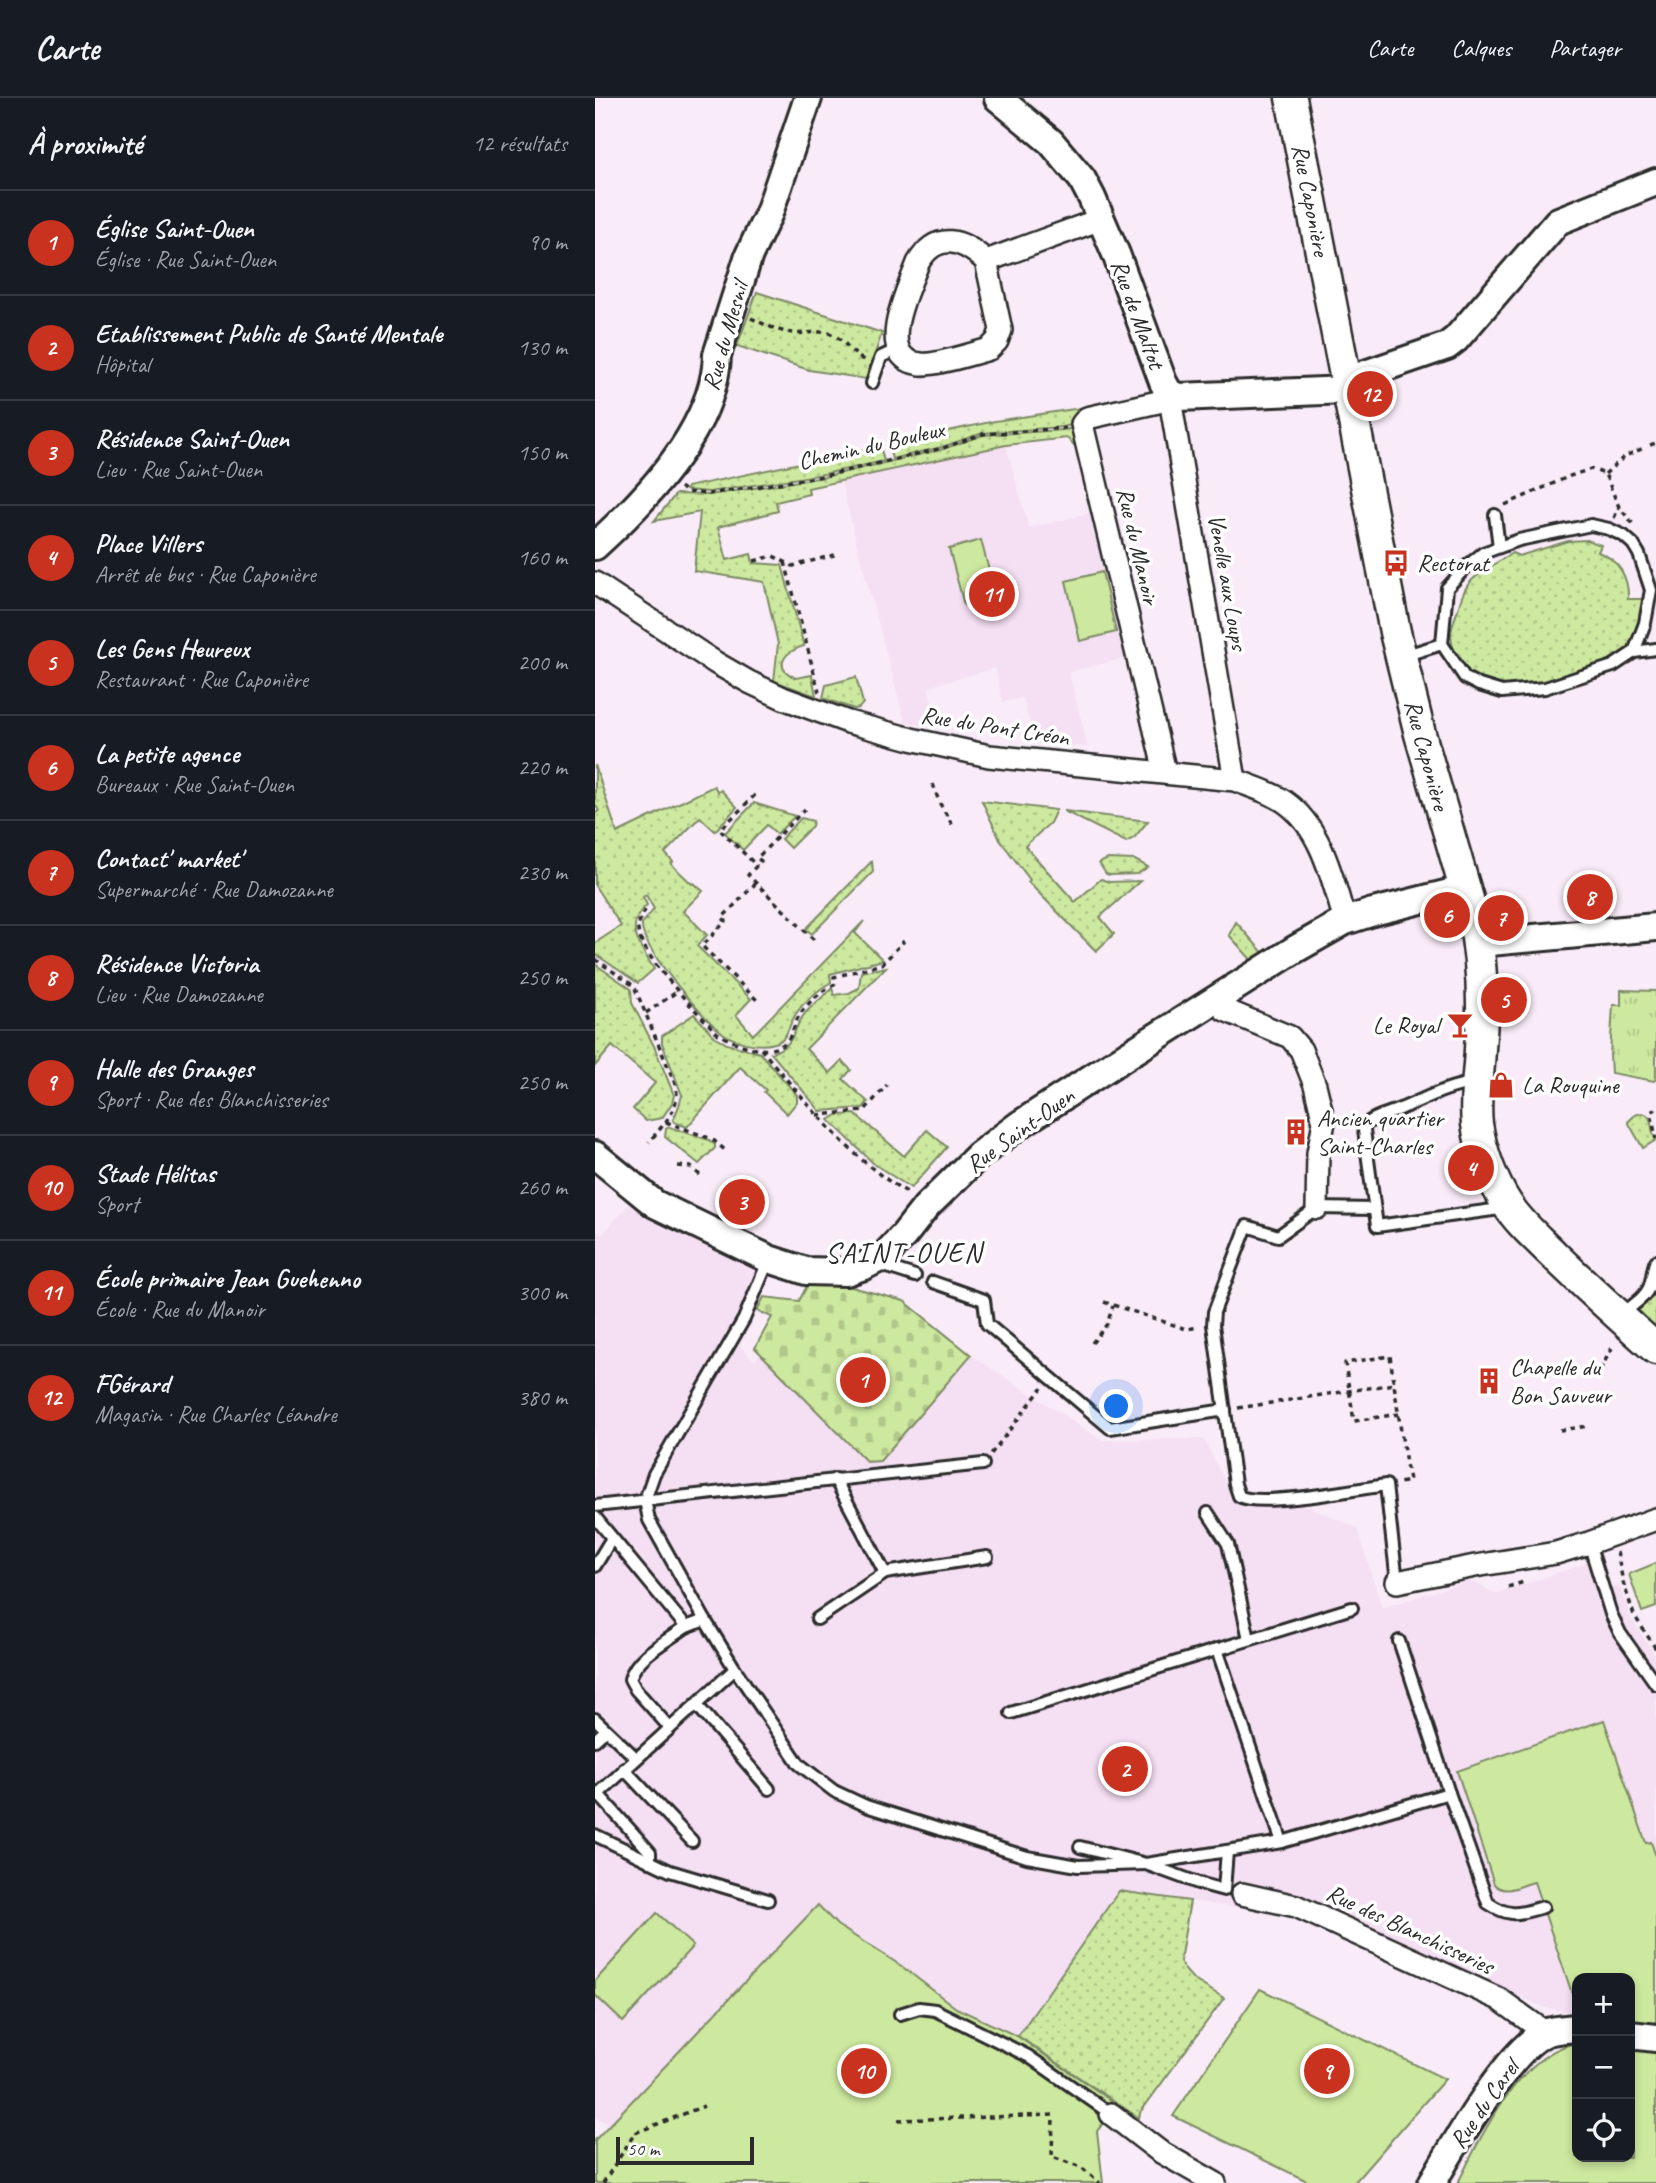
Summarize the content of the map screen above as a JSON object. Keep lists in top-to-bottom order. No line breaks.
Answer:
{"streets":{"main road":["Rue Caponière"],"street":["Rue de Maltot","Rue du Mesnil","Rue du Manoir","Venelle aux Loups","Rue du Pont Créon","Rue Saint-Ouen","Rue des Blanchisseries","Rue du Carel"],"path":["Chemin du Bouleux"]},"crossings":[["Rue Caponière","Rue de Maltot"],["Rue Caponière","Rue Saint-Ouen"],["Rue de Maltot","Venelle aux Loups"],["Chemin du Bouleux","Rue du Manoir"],["Rue du Manoir","Rue du Pont Créon"],["Venelle aux Loups","Rue du Pont Créon"],["Rue du Pont Créon","Rue Saint-Ouen"],["Rue des Blanchisseries","Rue du Carel"]],"districts":["SAINT-OUEN"],"places":{"bus stop":["Rectorat"],"bar":["Le Royal"],"shop":["La Rouquine"],"building":["Ancien quartier Saint-Charles","Chapelle du Bon Sauveur"]},"scale_bar":"50 m","page":{"header":"Carte","nav":["Carte","Calques","Partager"],"heading":["À proximité","12 résultats"],"list":[{"mark":"1","name":"Église Saint-Ouen","note":"Église · Rue Saint-Ouen","value":"90 m"},{"mark":"2","name":"Etablissement Public de Santé Mentale","note":"Hôpital","value":"130 m"},{"mark":"3","name":"Résidence Saint-Ouen","note":"Lieu · Rue Saint-Ouen","value":"150 m"},{"mark":"4","name":"Place Villers","note":"Arrêt de bus · Rue Caponière","value":"160 m"},{"mark":"5","name":"Les Gens Heureux","note":"Restaurant · Rue Caponière","value":"200 m"},{"mark":"6","name":"La petite agence","note":"Bureaux · Rue Saint-Ouen","value":"220 m"},{"mark":"7","name":"Contact' market'","note":"Supermarché · Rue Damozanne","value":"230 m"},{"mark":"8","name":"Résidence Victoria","note":"Lieu · Rue Damozanne","value":"250 m"},{"mark":"9","name":"Halle des Granges","note":"Sport · Rue des Blanchisseries","value":"250 m"},{"mark":"10","name":"Stade Hélitas","note":"Sport","value":"260 m"},{"mark":"11","name":"École primaire Jean Guehenno","note":"École · Rue du Manoir","value":"300 m"},{"mark":"12","name":"FGérard","note":"Magasin · Rue Charles Léandre","value":"380 m"}],"pins":["12","11","8","6","7","5","4","3","1","2","9","10"],"map_buttons":["+","−"],"scale":"50 m"}}
